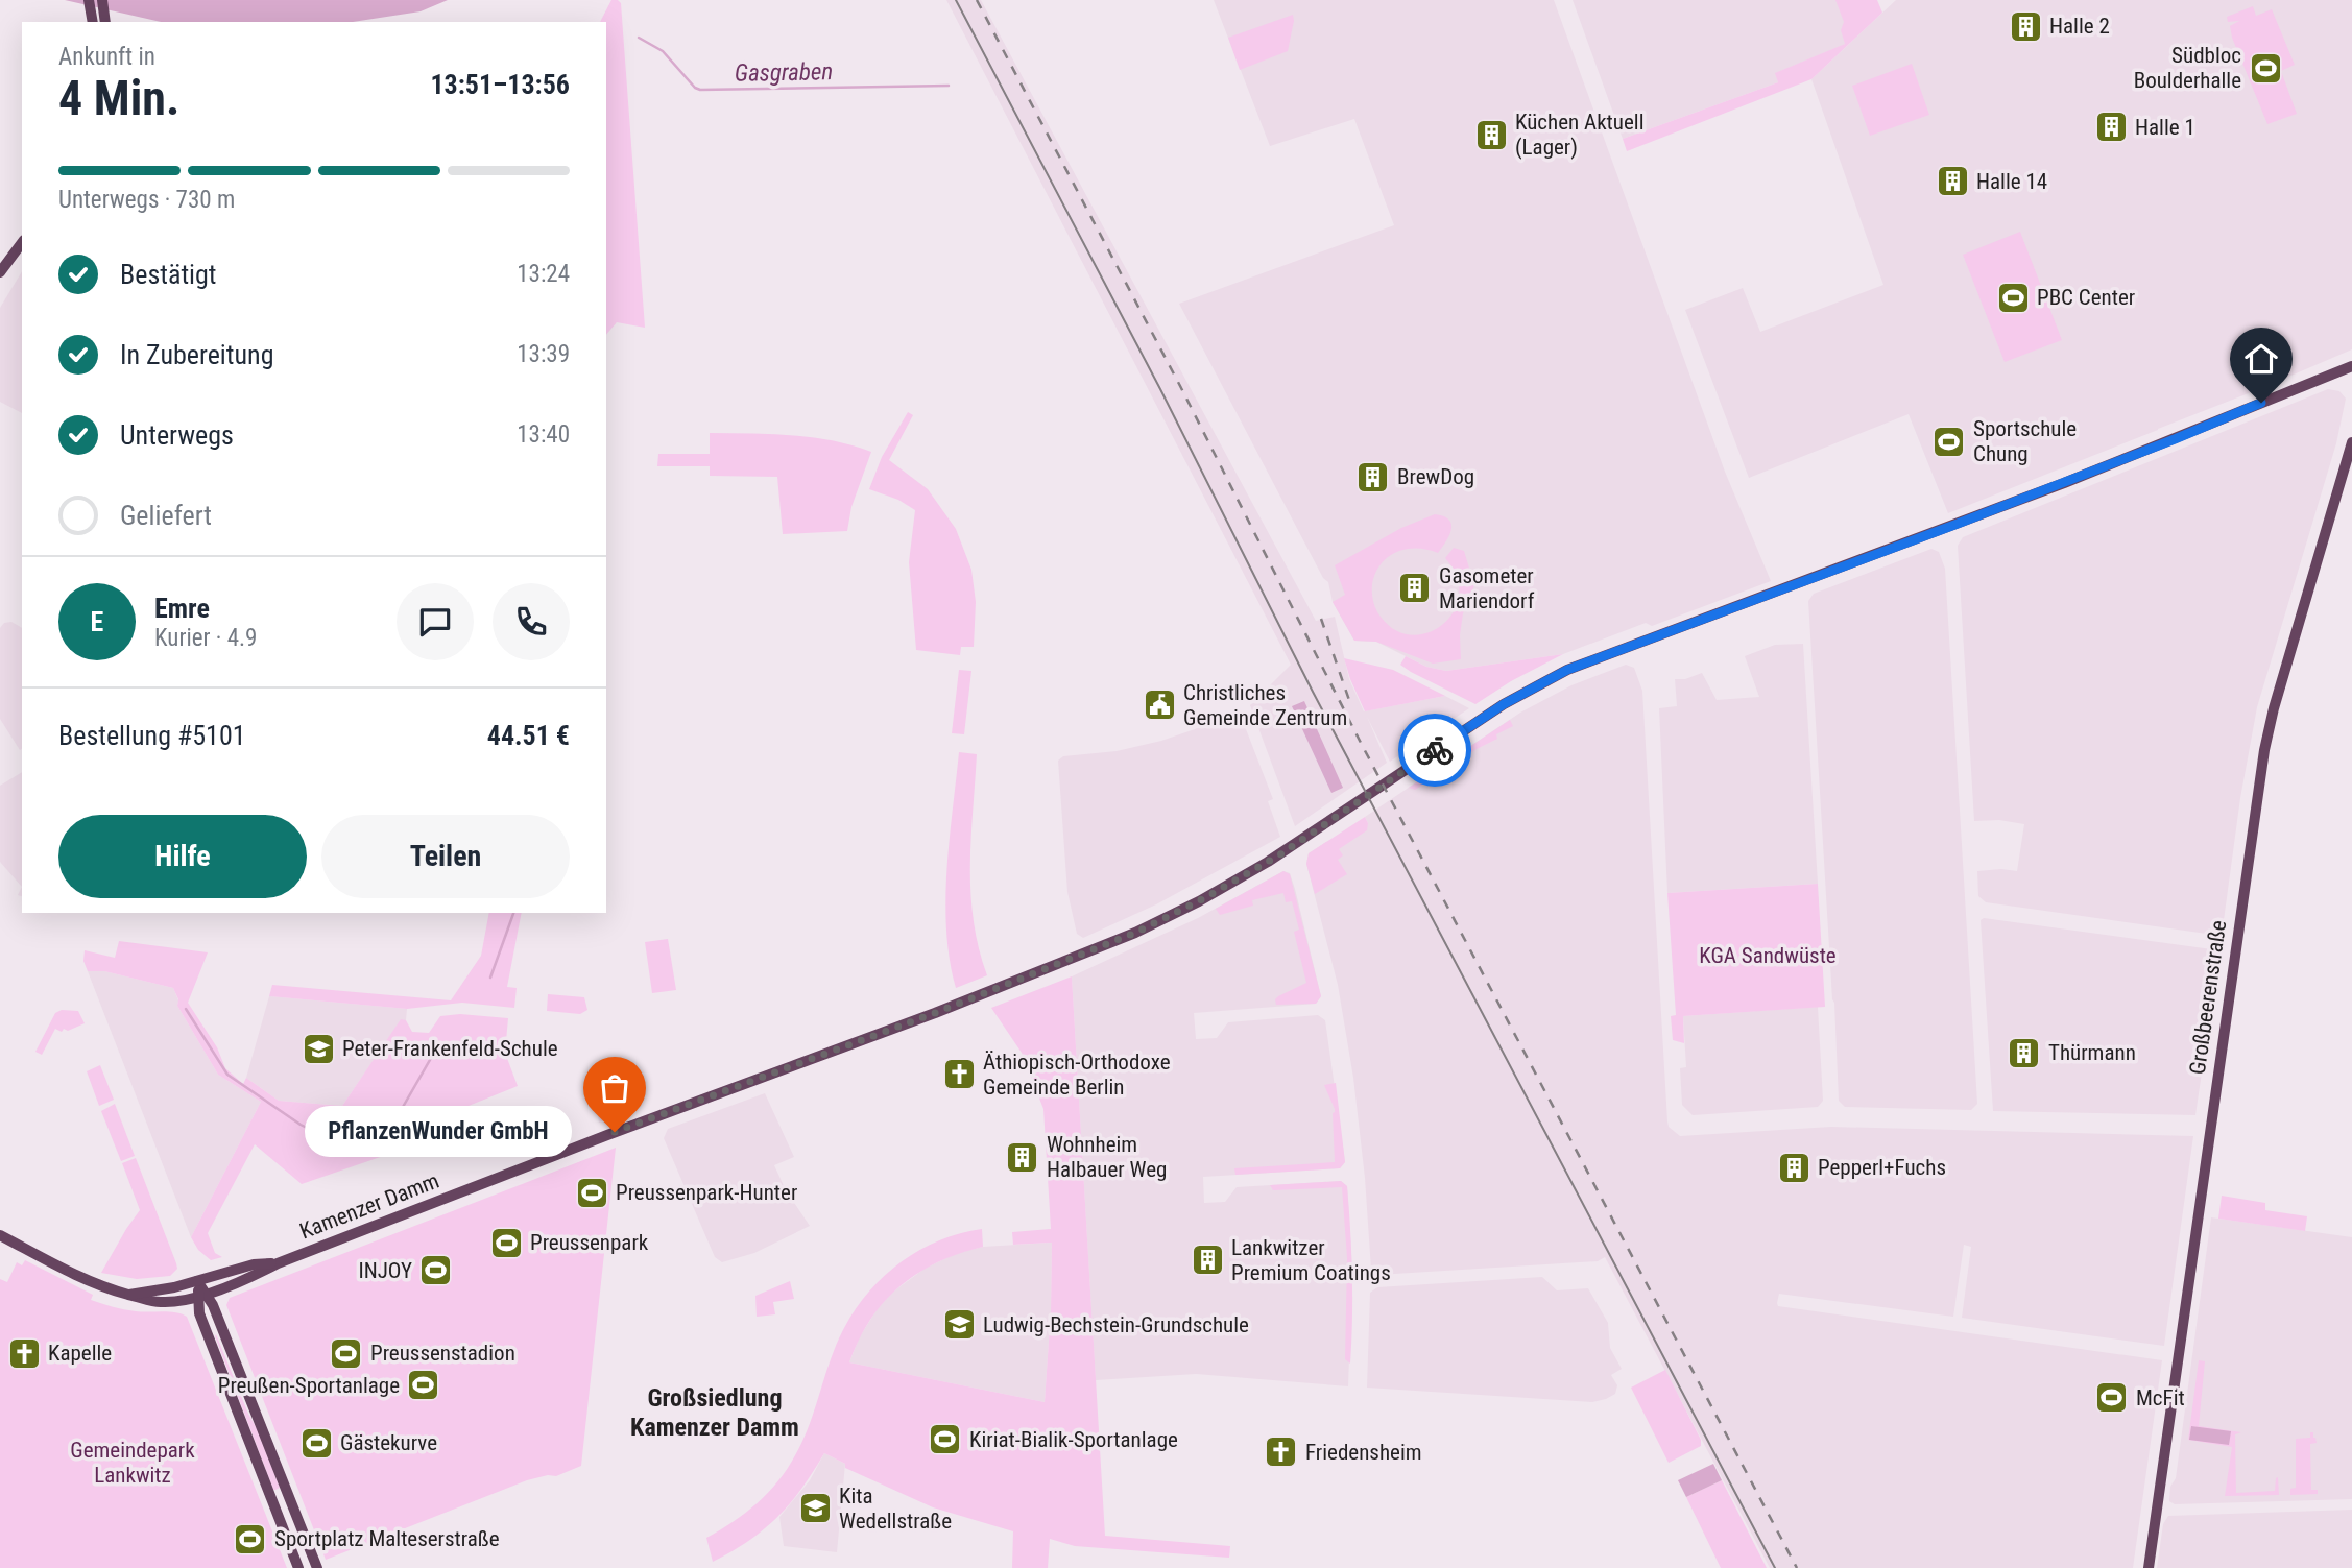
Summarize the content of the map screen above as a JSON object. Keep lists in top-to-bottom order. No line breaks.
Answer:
{"streets":{"main road":["Großbeerenstraße","Kamenzer Damm"]},"districts":["Großsiedlung Kamenzer Damm"],"water":["Gasgraben"],"parks":["KGA Sandwüste","Gemeindepark Lankwitz"],"places":{"building":["Halle 2","Halle 1","Küchen Aktuell (Lager)","Halle 14","BrewDog","Gasometer Mariendorf","Thürmann","Wohnheim Halbauer Weg","Pepperl+Fuchs","Lankwitzer Premium Coatings"],"sports":["Südbloc Boulderhalle","PBC Center","Sportschule Chung","Preussenpark-Hunter","Preussenpark","INJOY","Preussenstadion","Preußen-Sportanlage","McFit","Kiriat-Bialik-Sportanlage","Gästekurve","Sportplatz Malteserstraße"],"public building":["Christliches Gemeinde Zentrum"],"school or university":["Peter-Frankenfeld-Schule","Ludwig-Bechstein-Grundschule","Kita Wedellstraße"],"church":["Äthiopisch-Orthodoxe Gemeinde Berlin","Kapelle","Friedensheim"],"other":["PflanzenWunder GmbH"]},"page":{"heading":["4 Min.","Ankunft in","13:51–13:56"],"panel":["Emre","Kurier · 4.9","Bestellung #5101","44.51 €"],"bar":"Unterwegs · 730 m","list":[["Bestätigt","13:24"],["In Zubereitung","13:39"],["Unterwegs","13:40"],"Geliefert"],"round":"E","buttons":["Hilfe","Teilen"],"bubble":"PflanzenWunder GmbH"}}
